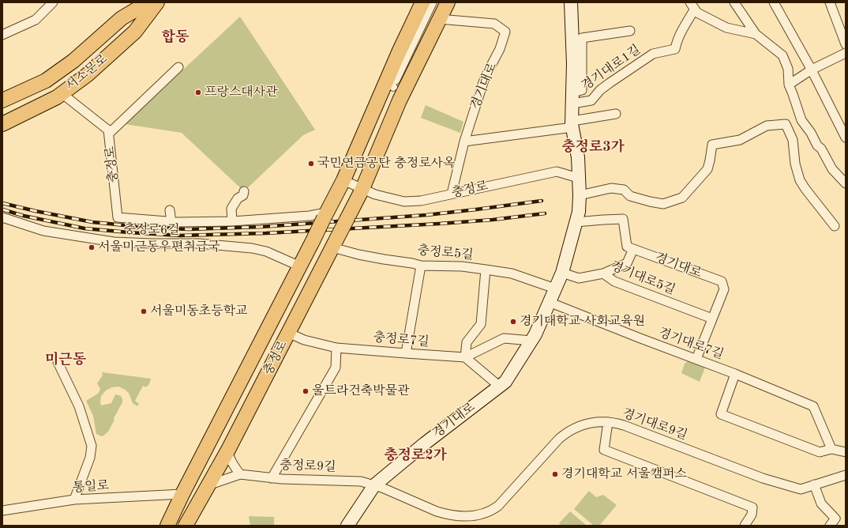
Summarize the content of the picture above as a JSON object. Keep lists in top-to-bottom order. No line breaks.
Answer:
{"streets":{"main road":["서소문로","경기대로","충정로"],"street":["경기대로1길","충정로6길","충정로5길","경기대로5길","충정로7길","경기대로7길","경기대로9길","충정로9길","통일로"]},"crossings":[["경기대로1길","경기대로"],["경기대로","충정로"],["경기대로","충정로5길"],["경기대로","경기대로5길"],["경기대로","경기대로7길"],["경기대로","경기대로9길"],["경기대로","충정로9길"],["충정로","충정로6길"],["충정로","충정로5길"],["충정로","충정로7길"],["충정로","충정로9길"],["충정로","통일로"],["경기대로9길","충정로9길"]],"districts":["합동","충정로3가","미근동","충정로2가"],"places":["프랑스대사관","국민연금공단 충정로사옥","서울미근동우편취급국","서울미동초등학교","경기대학교 사회교육원","울트라건축박물관","경기대학교 서울캠퍼스"]}
